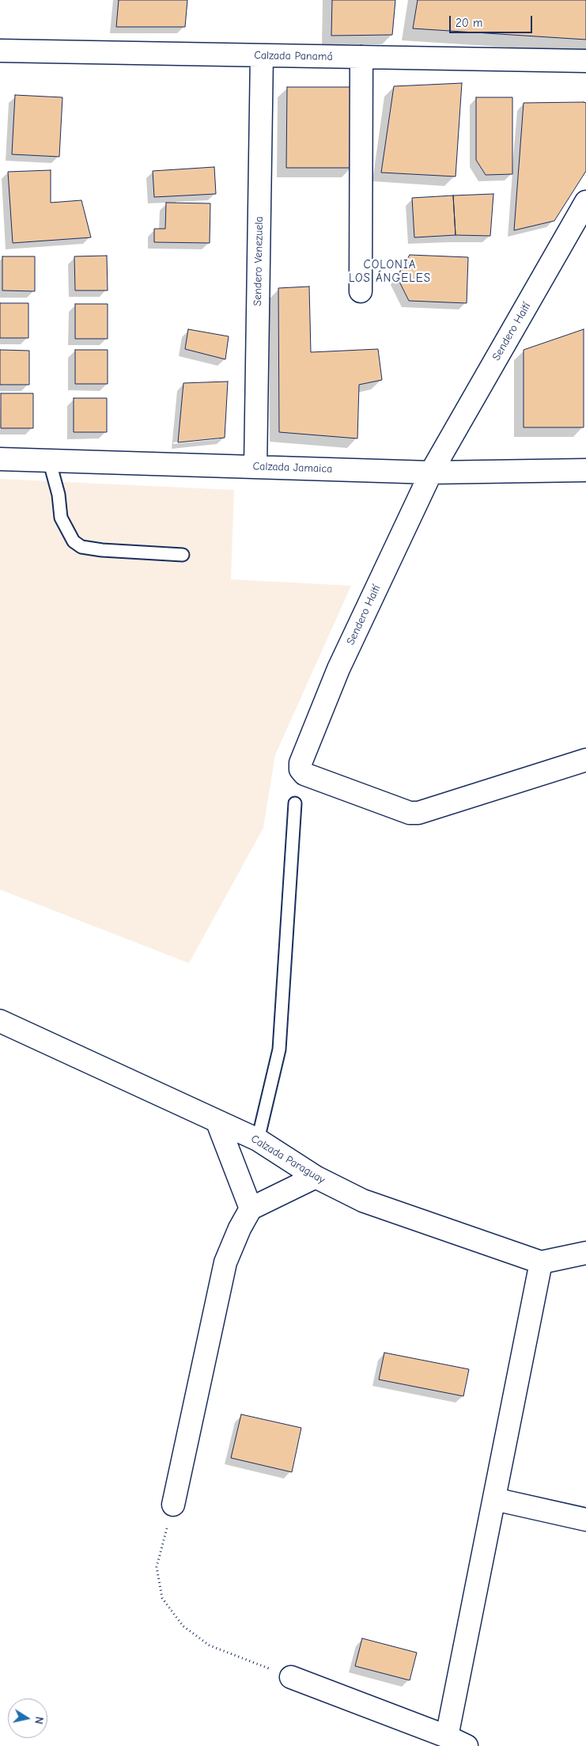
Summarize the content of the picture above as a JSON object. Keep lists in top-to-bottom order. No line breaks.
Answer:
{"streets":{"street":["Calzada Panamá","Sendero Venezuela","Sendero Haití","Calzada Jamaica","Calzada Paraguay"]},"crossings":[["Calzada Panamá","Sendero Venezuela"],["Sendero Venezuela","Calzada Jamaica"],["Sendero Haití","Calzada Jamaica"]],"districts":["COLONIA LOS ÁNGELES"],"scale_bar":"20 m","north":"right"}
